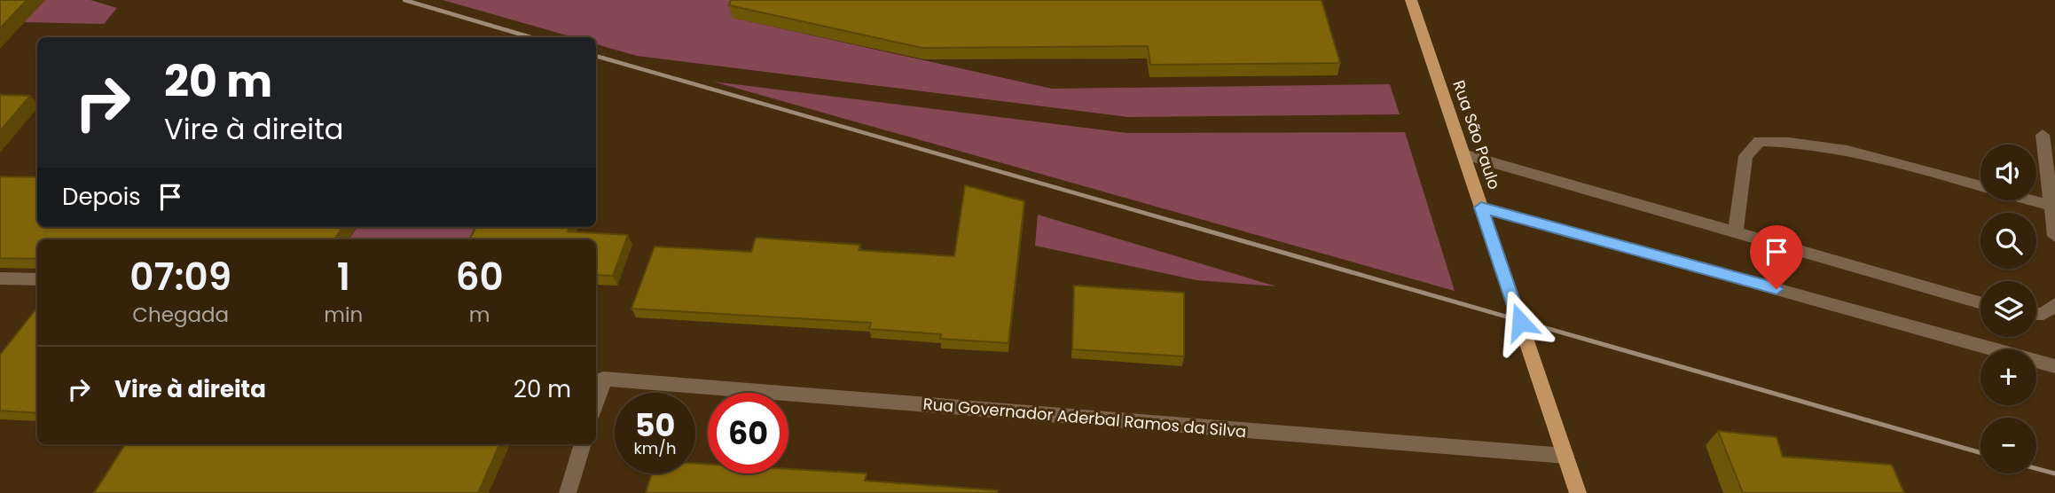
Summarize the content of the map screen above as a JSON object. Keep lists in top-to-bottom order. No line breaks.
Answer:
{"streets":{"main road":["Rua São Paulo"],"street":["Rua Governador Aderbal Ramos da Silva"]},"crossings":[["Rua São Paulo","Rua Governador Aderbal Ramos da Silva"]],"page":{"turn":["20 m","Vire à direita"],"map_buttons":["+","−"],"then":"Depois","eta":["07:09","Chegada","1","min","60","m"],"list":[{"name":"Vire à direita","value":"20 m"}],"speed":"50 km/h","limit":"60"}}
